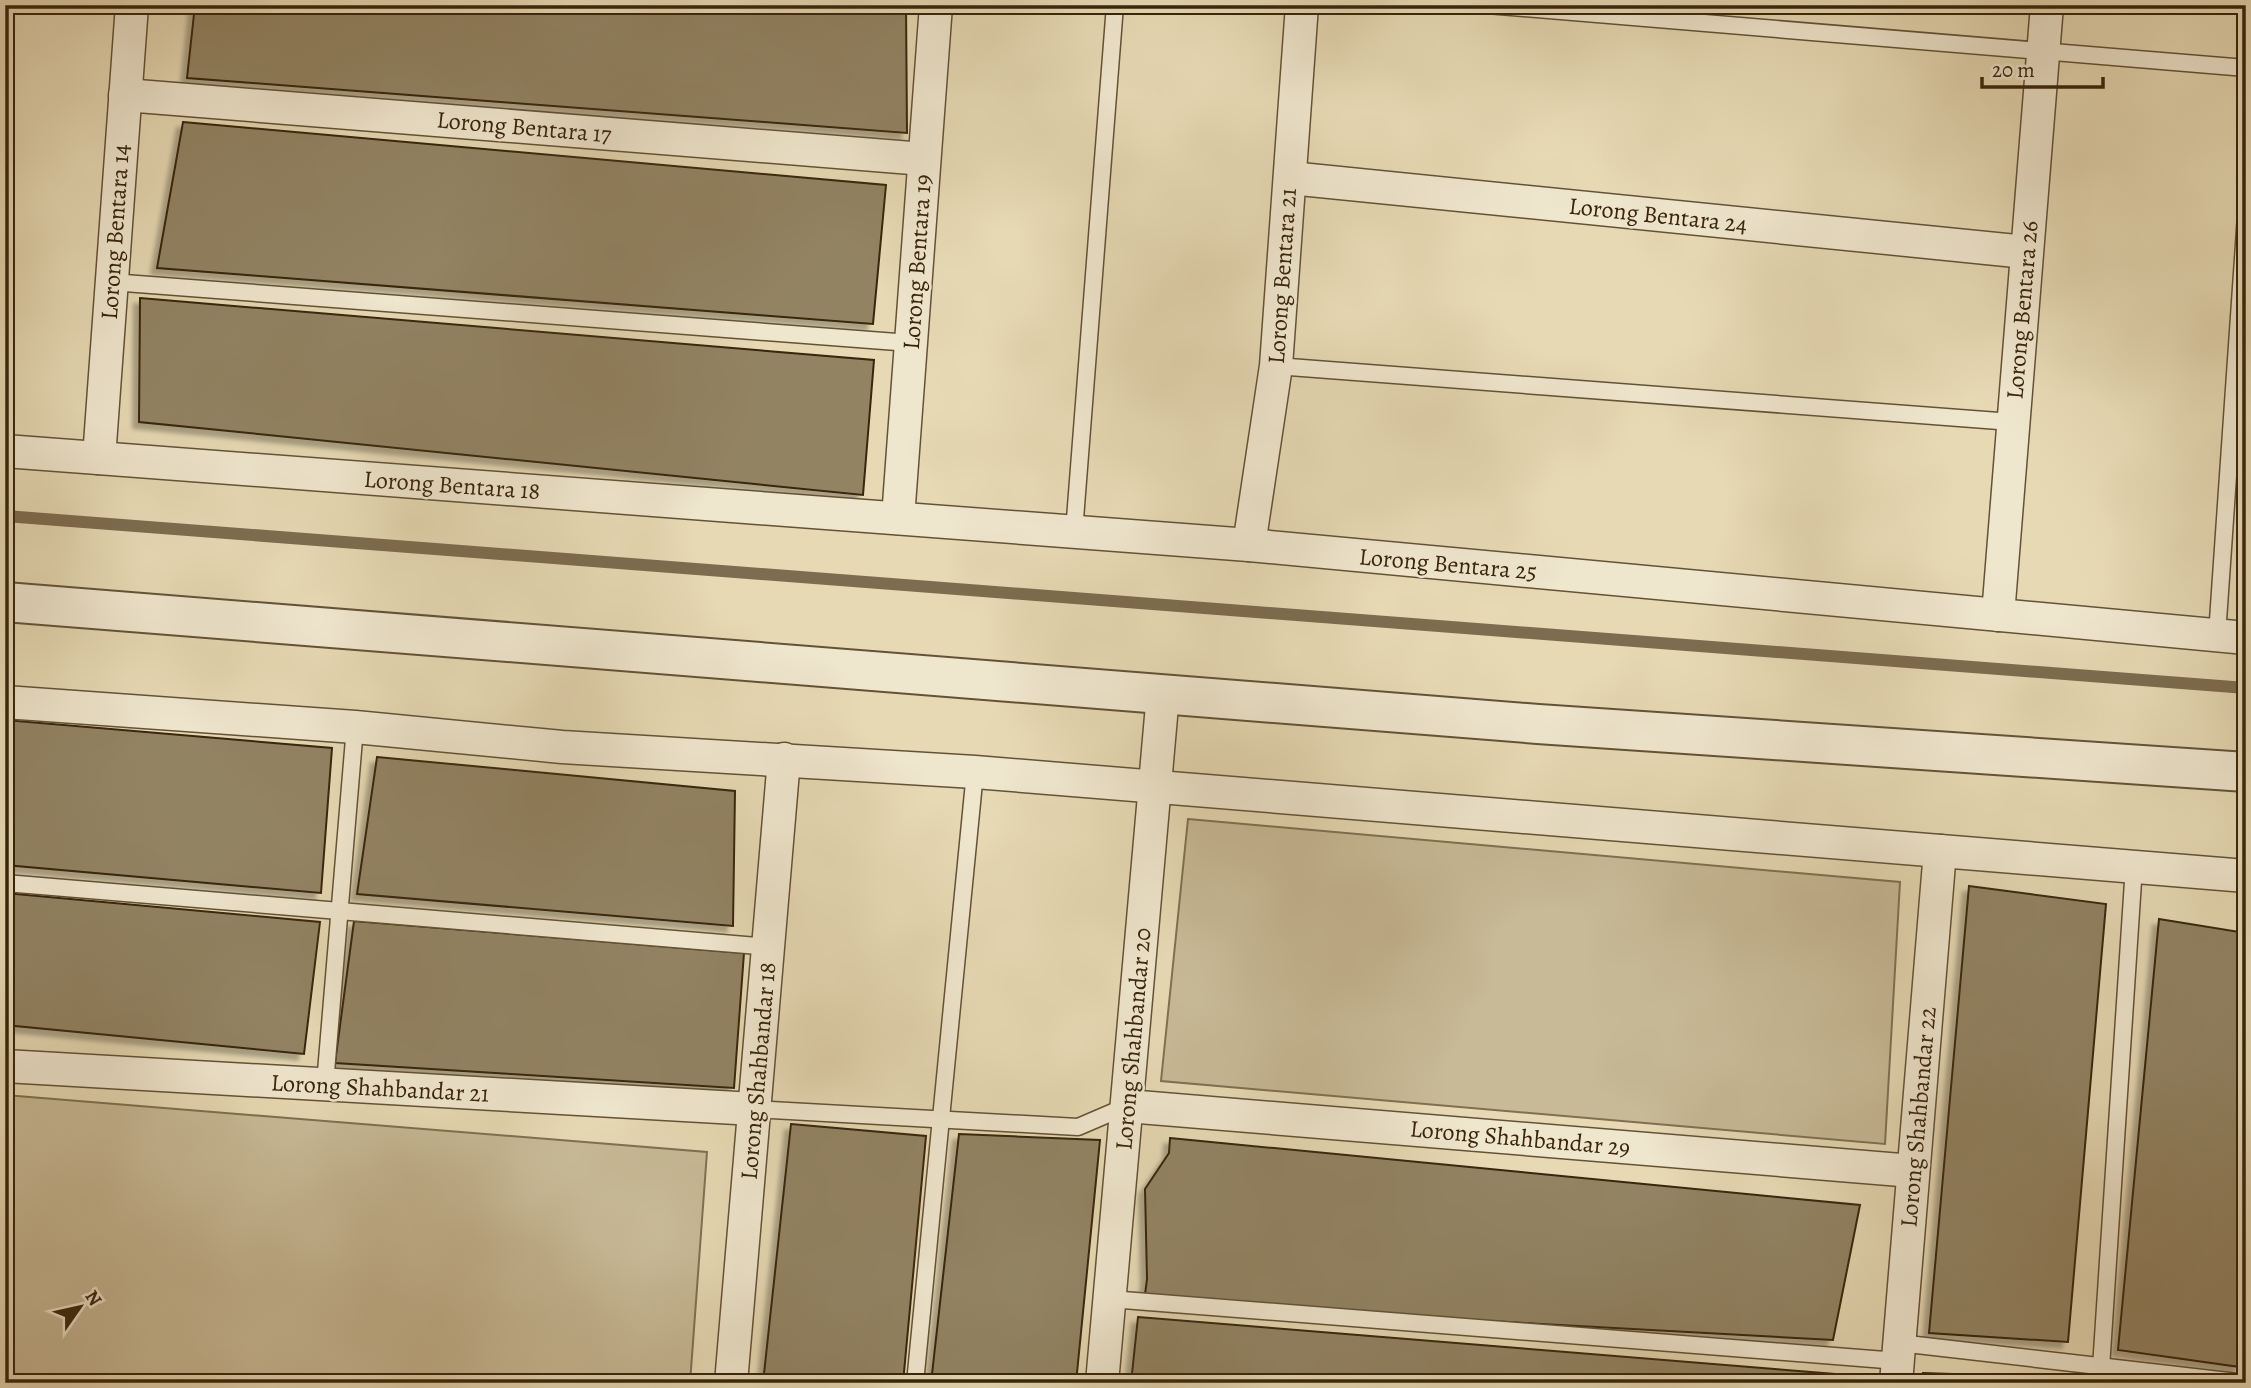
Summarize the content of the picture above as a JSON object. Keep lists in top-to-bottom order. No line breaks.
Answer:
{"streets":{"street":["Lorong Bentara 17","Lorong Bentara 24","Lorong Bentara 14","Lorong Bentara 19","Lorong Bentara 21","Lorong Bentara 26","Lorong Bentara 18","Lorong Bentara 25","Lorong Shahbandar 20","Lorong Shahbandar 18","Lorong Shahbandar 21","Lorong Shahbandar 22","Lorong Shahbandar 29"]},"crossings":[["Lorong Bentara 17","Lorong Bentara 14"],["Lorong Bentara 17","Lorong Bentara 19"],["Lorong Bentara 24","Lorong Bentara 21"],["Lorong Bentara 24","Lorong Bentara 26"],["Lorong Bentara 14","Lorong Bentara 18"],["Lorong Bentara 19","Lorong Bentara 18"],["Lorong Bentara 19","Lorong Bentara 25"],["Lorong Bentara 21","Lorong Bentara 25"],["Lorong Bentara 26","Lorong Bentara 25"],["Lorong Bentara 18","Lorong Bentara 25"],["Lorong Shahbandar 20","Lorong Shahbandar 29"],["Lorong Shahbandar 18","Lorong Shahbandar 21"],["Lorong Shahbandar 22","Lorong Shahbandar 29"]],"scale_bar":"20 m","north":"top right"}
